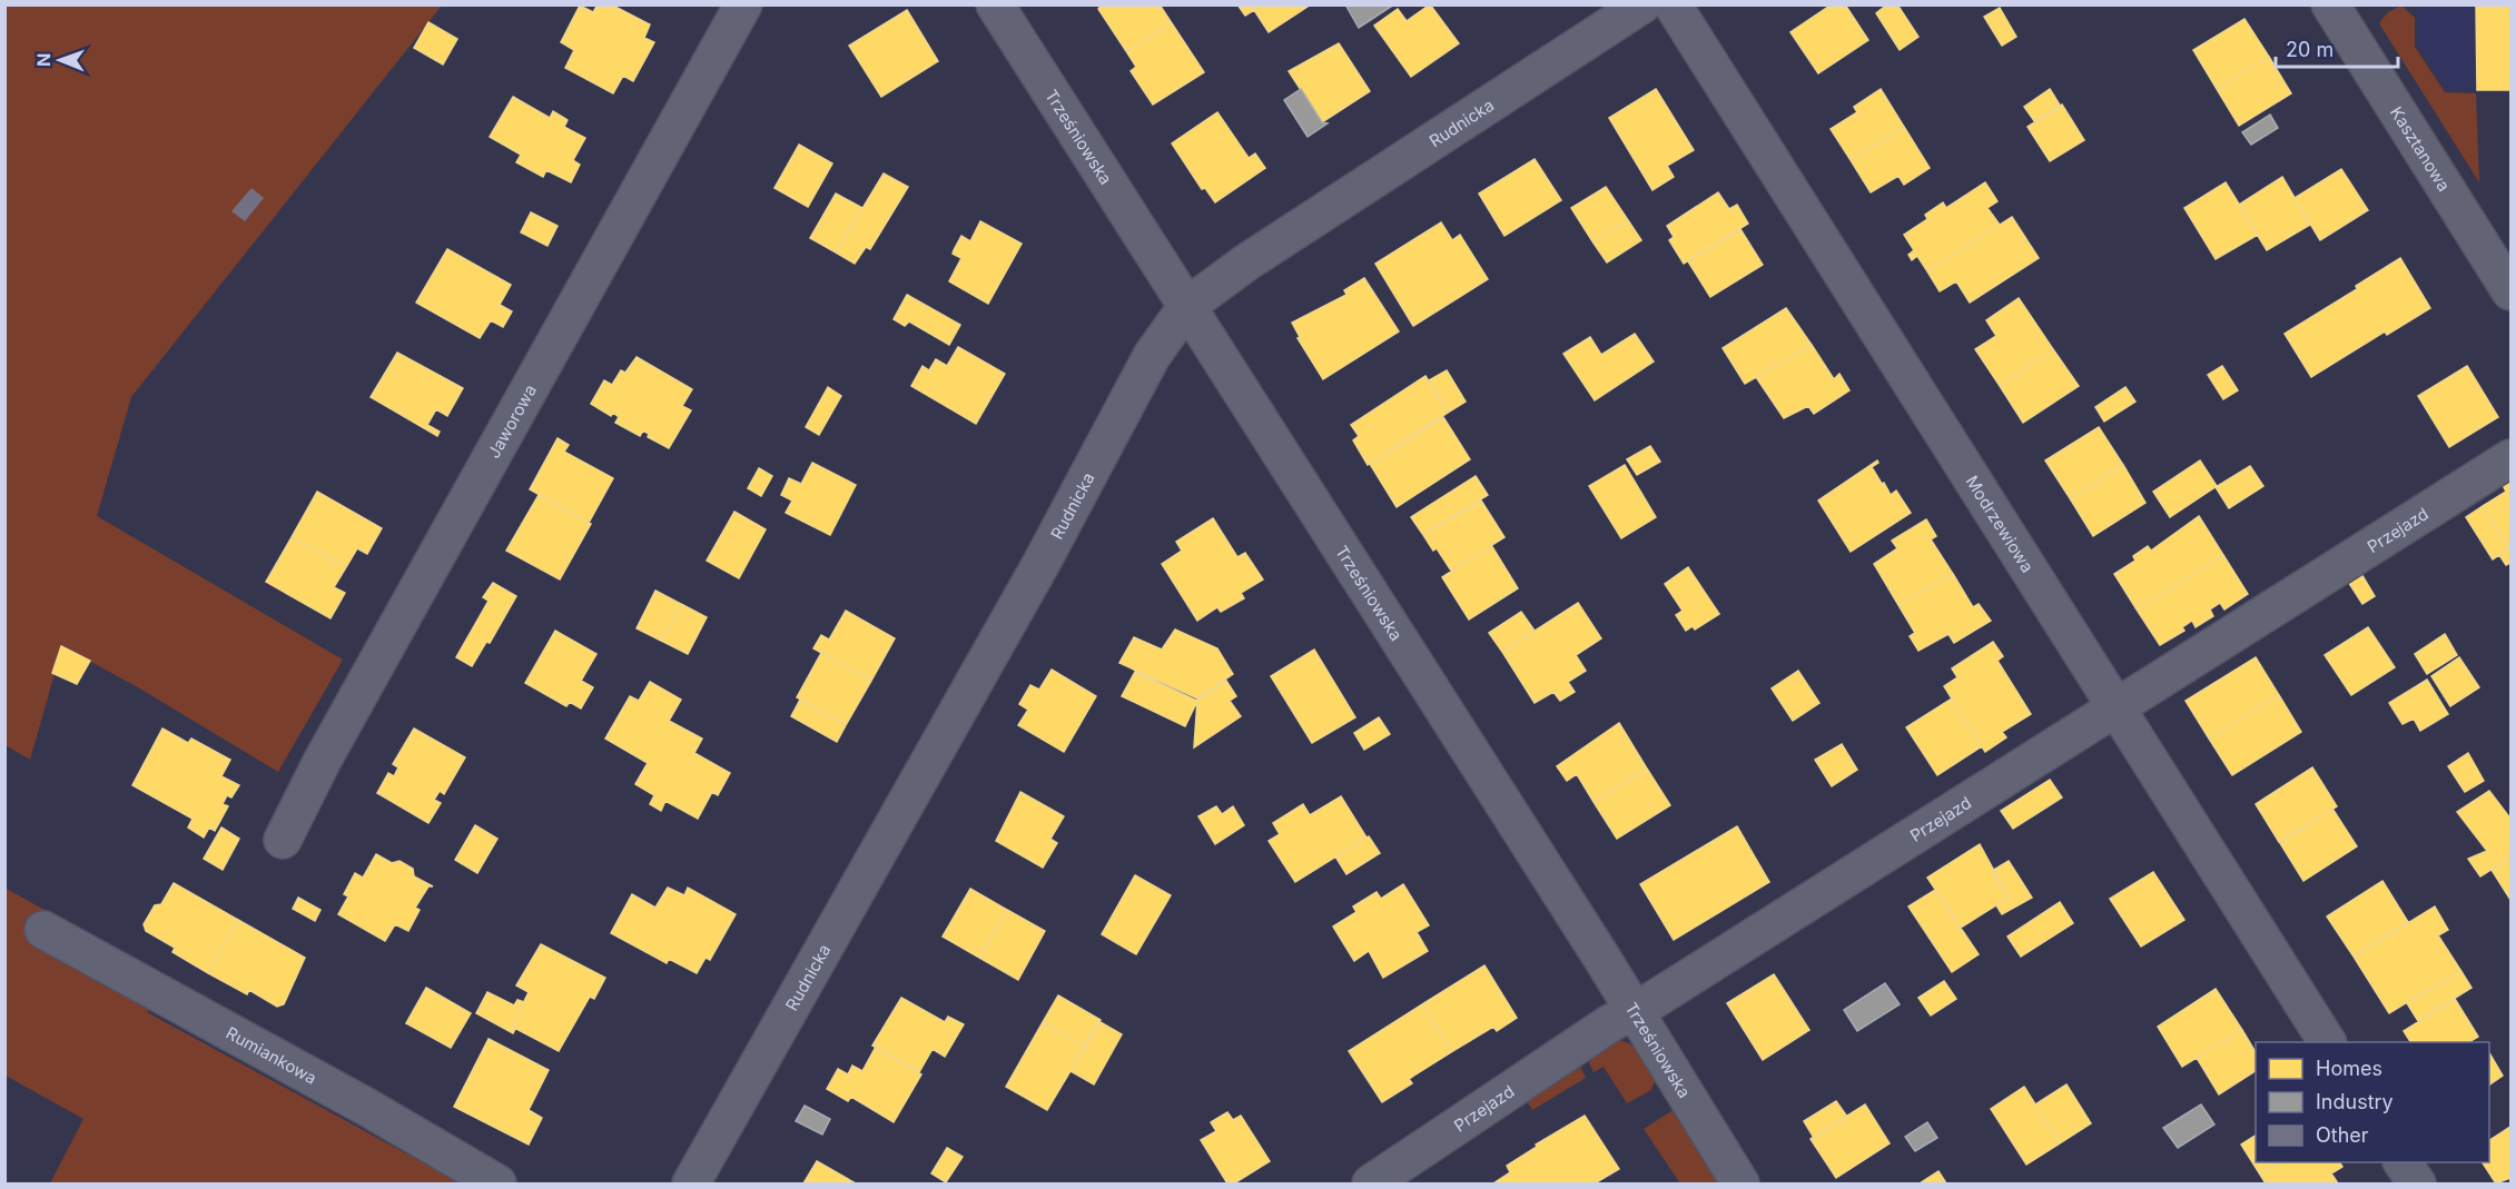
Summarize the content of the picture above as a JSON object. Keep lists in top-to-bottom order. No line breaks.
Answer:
{"streets":{"street":["Rudnicka","Trześniowska","Kasztanowa","Jaworowa","Modrzewiowa","Przejazd","Rumiankowa"]},"crossings":[["Rudnicka","Trześniowska"],["Trześniowska","Przejazd"],["Modrzewiowa","Przejazd"]],"legend":["Homes","Industry","Other"],"scale_bar":"20 m","north":"left"}
